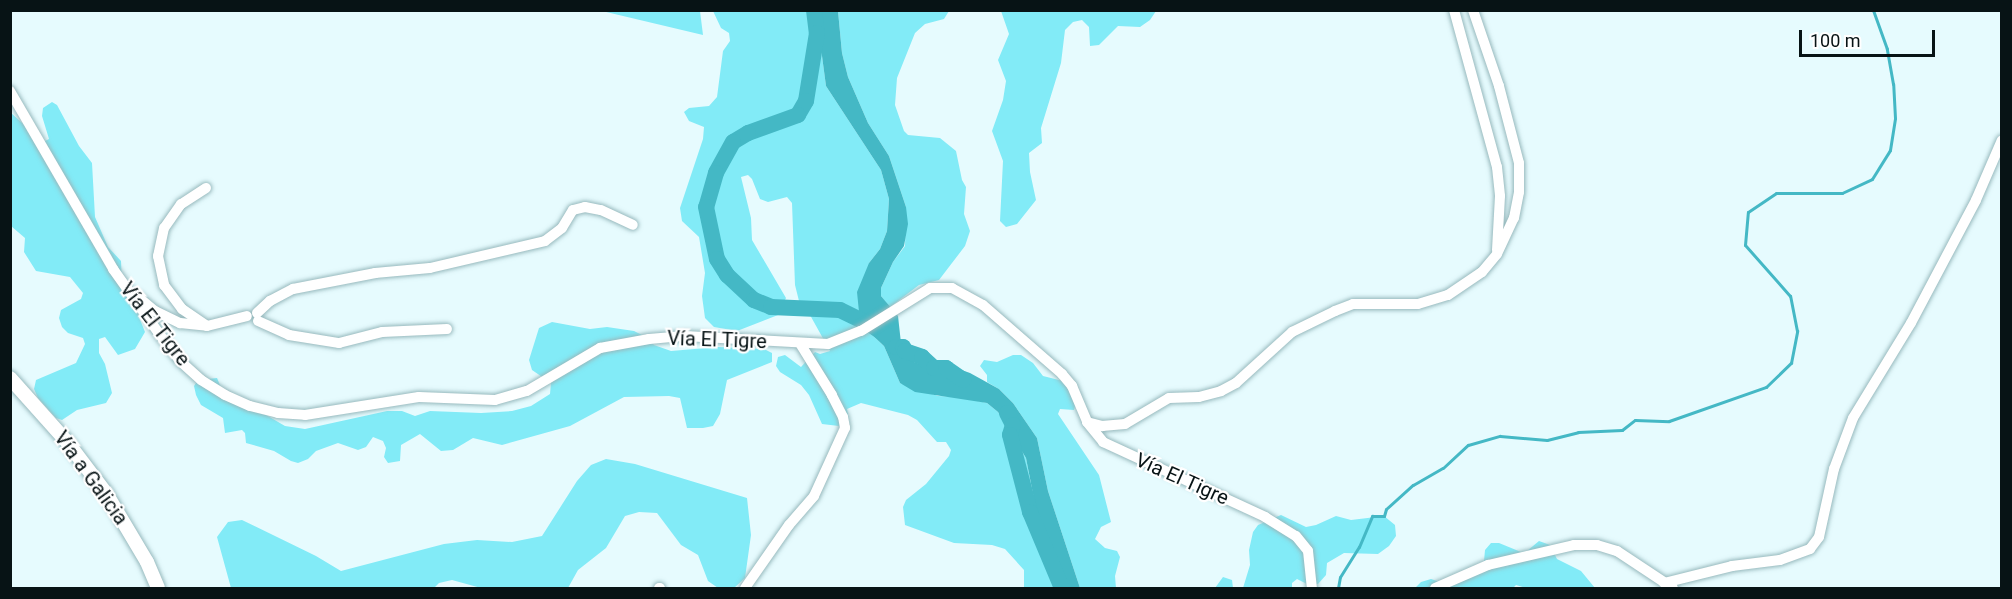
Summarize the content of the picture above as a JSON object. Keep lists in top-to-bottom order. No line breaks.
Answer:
{"streets":{"street":["Vía El Tigre","Vía a Galicia"]},"scale_bar":"100 m"}
